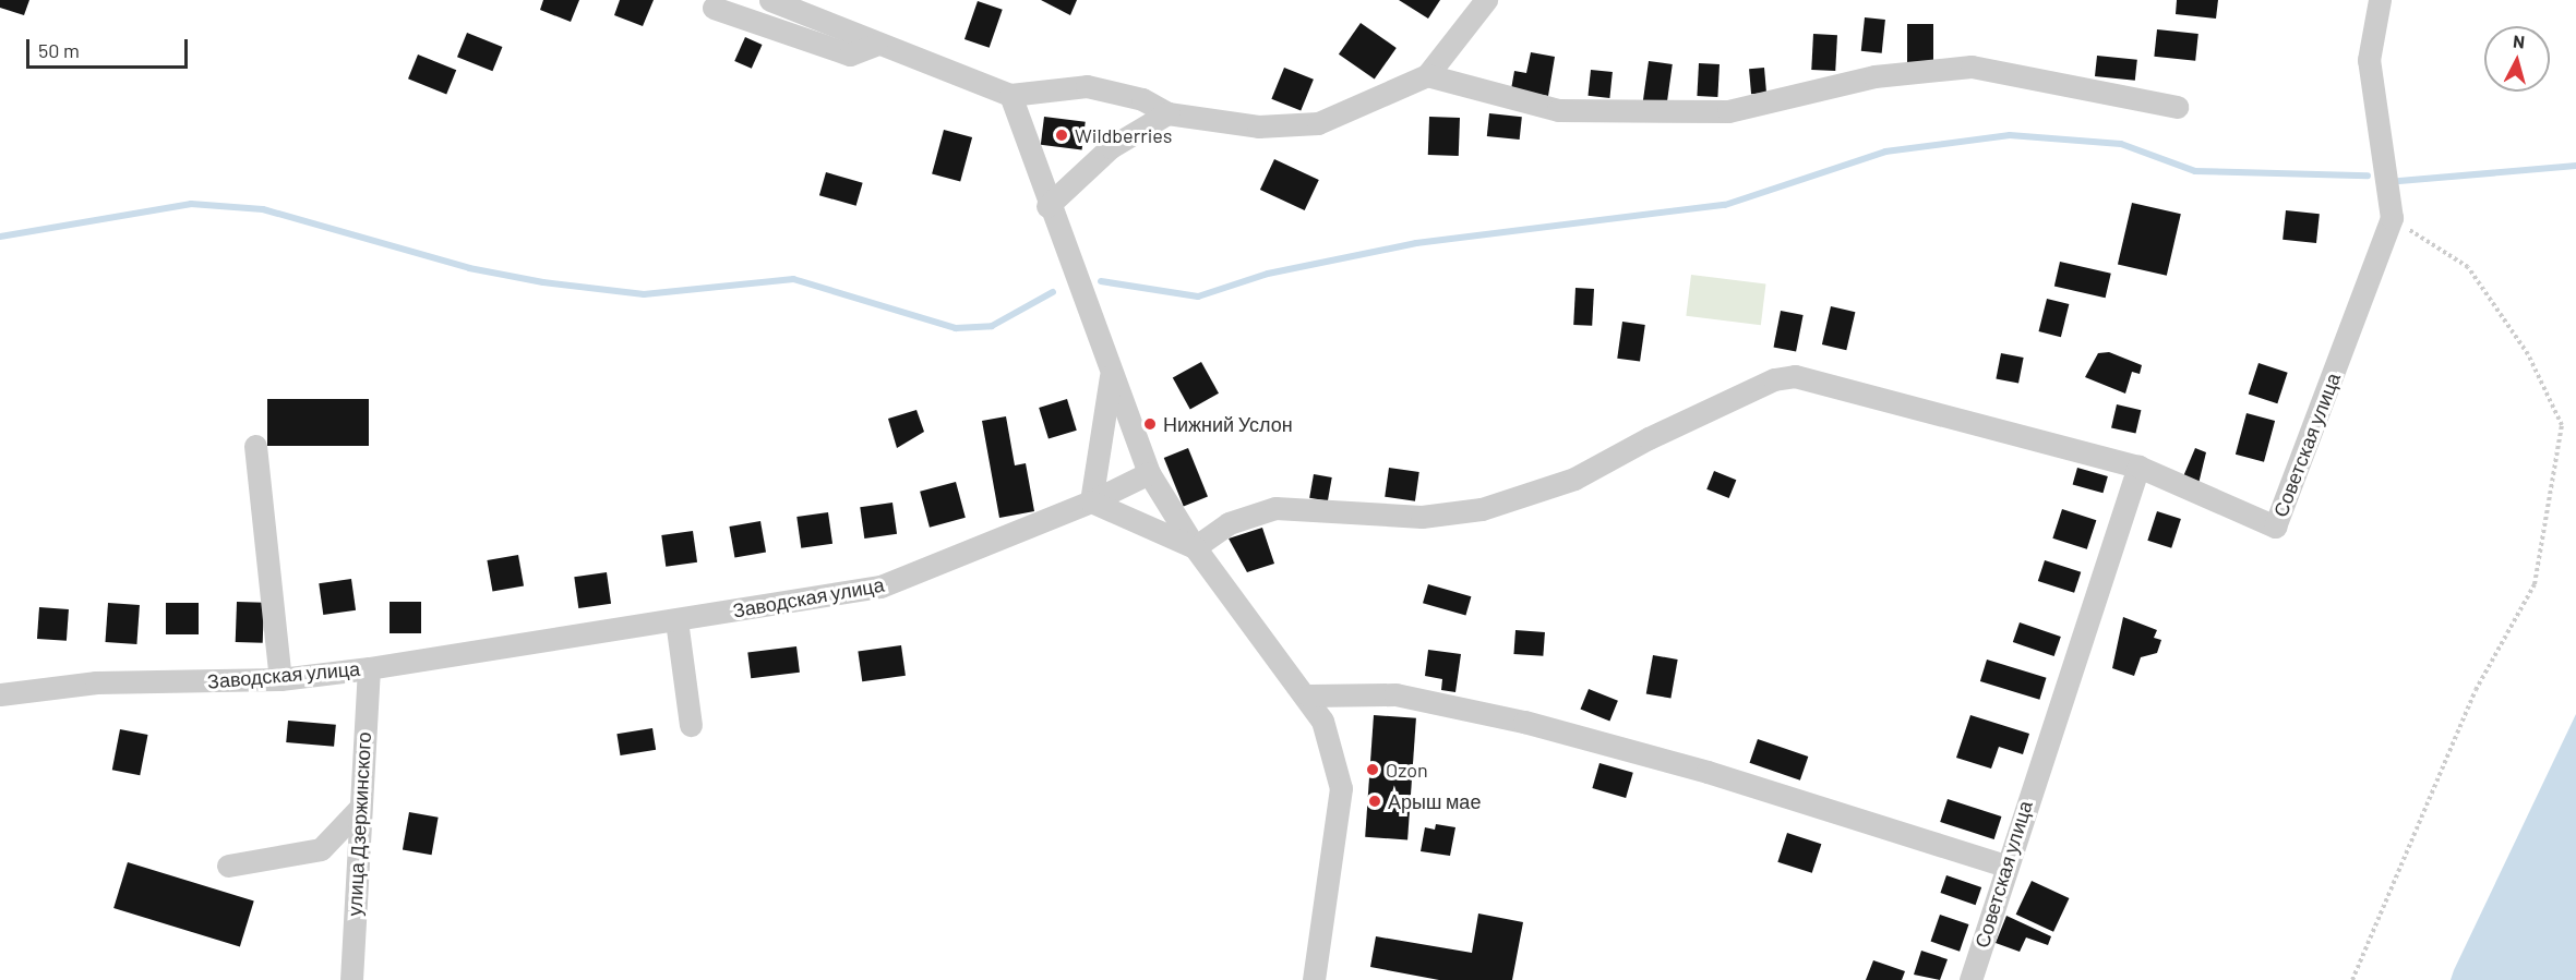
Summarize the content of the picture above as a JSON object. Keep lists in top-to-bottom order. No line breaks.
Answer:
{"streets":{"street":["Советская улица","Заводская улица","улица Дзержинского"]},"crossings":[["Заводская улица","улица Дзержинского"]],"places":["Wildberries","Нижний Услон","Ozon","Арыш мае"],"scale_bar":"50 m","north":"top"}
